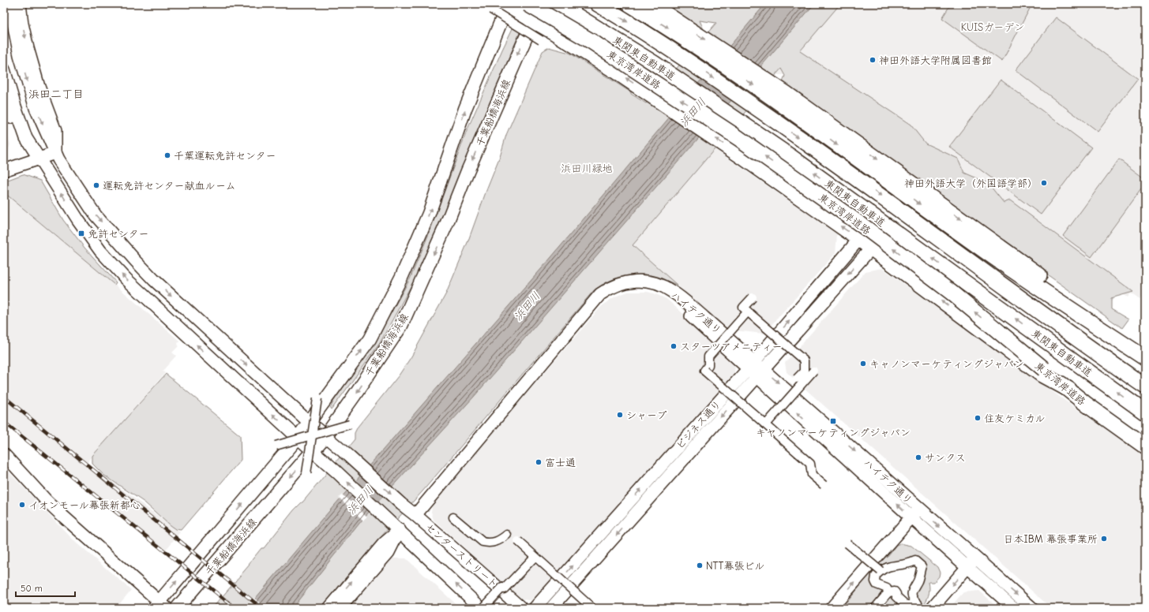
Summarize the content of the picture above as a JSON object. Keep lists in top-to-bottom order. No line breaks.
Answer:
{"streets":{"highway":["東関東自動車道","東京湾岸道路"],"main road":["千葉船橋海浜線"],"street":["ハイテク通り","ビジネス通り","センターストリート"]},"crossings":[["千葉船橋海浜線","センターストリート"],["ハイテク通り","ビジネス通り"],["ハイテク通り","センターストリート"]],"districts":["浜田二丁目"],"water":["浜田川"],"parks":["KUISガーデン","浜田川緑地"],"places":{"other":["神田外語大学附属図書館","千葉運転免許センター","神田外語大学（外国語学部）","運転免許センター献血ルーム","スターツアメニティー","キャノンマーケティングジャパン","シャープ","住友ケミカル","サンクス","富士通","イオンモール幕張新都心","日本IBM 幕張事業所","NTT幕張ビル"],"transit":["免許センター","キヤノンマーケティングジャパン"]},"scale_bar":"50 m"}
